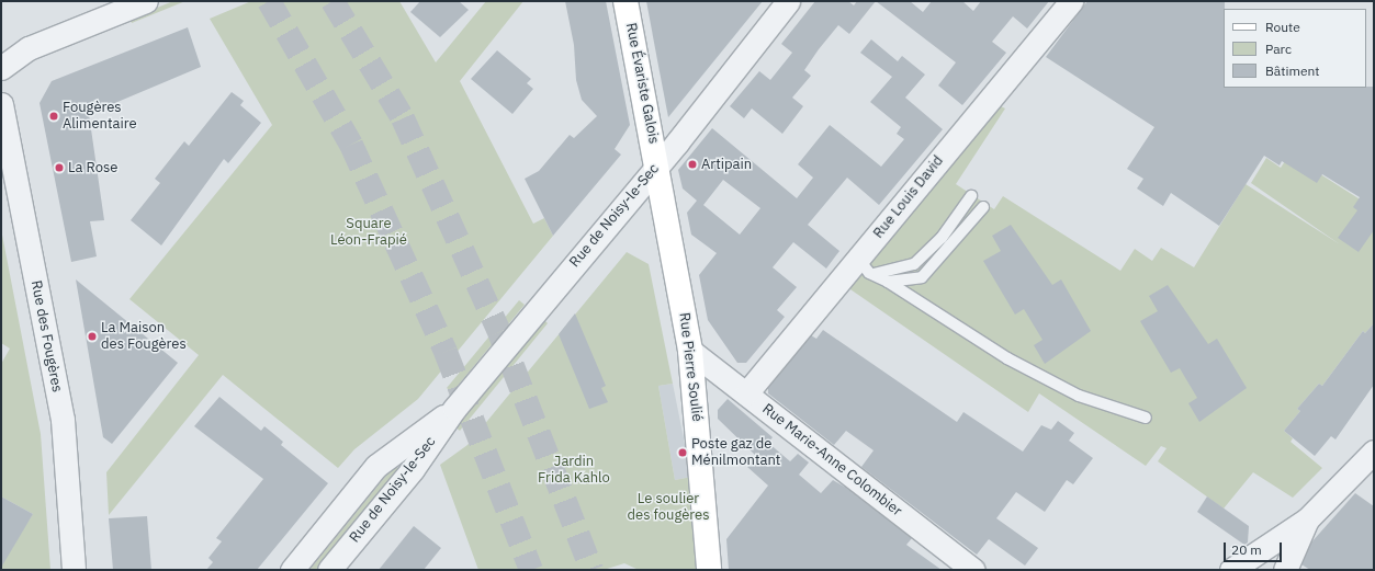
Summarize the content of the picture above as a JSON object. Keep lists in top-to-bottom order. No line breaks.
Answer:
{"streets":{"street":["Rue Évariste Galois","Rue Louis David","Rue de Noisy-le-Sec","Rue des Fougères","Rue Pierre Soulié","Rue Marie-Anne Colombier"]},"crossings":[["Rue Évariste Galois","Rue de Noisy-le-Sec"],["Rue Évariste Galois","Rue Pierre Soulié"],["Rue Louis David","Rue Marie-Anne Colombier"],["Rue de Noisy-le-Sec","Rue Pierre Soulié"],["Rue Pierre Soulié","Rue Marie-Anne Colombier"]],"parks":["Square Léon-Frapié","Jardin Frida Kahlo","Le soulier des fougères"],"places":["Fougères Alimentaire","Artipain","La Rose","La Maison des Fougères","Poste gaz de Ménilmontant"],"legend":["Route","Parc","Bâtiment"],"scale_bar":"20 m"}
